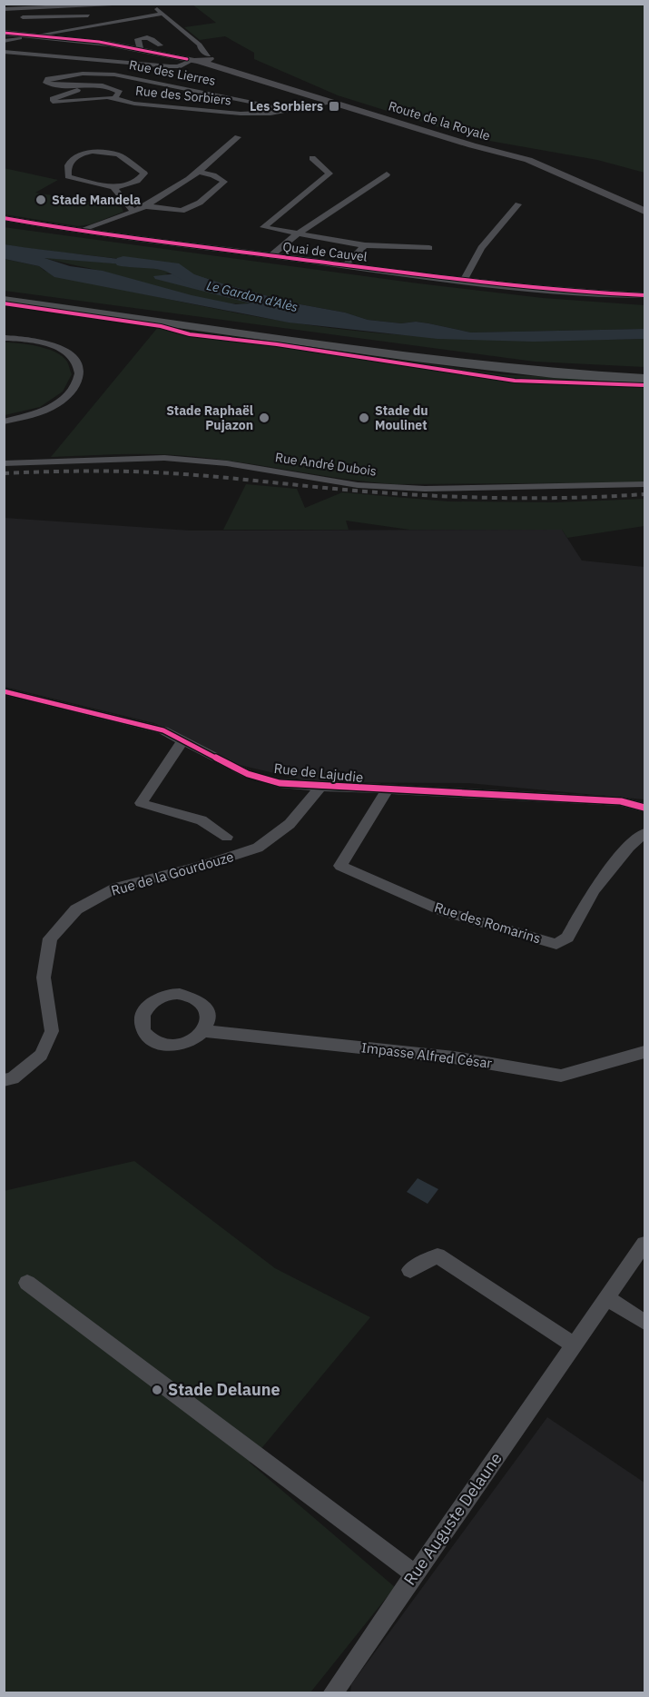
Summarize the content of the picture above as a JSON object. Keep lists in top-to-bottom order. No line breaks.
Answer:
{"streets":{"main road":["Route de la Royale"],"street":["Rue des Lierres","Rue des Sorbiers","Quai de Cauvel","Rue André Dubois","Rue de Lajudie","Rue de la Gourdouze","Rue des Romarins","Impasse Alfred César","Rue Auguste Delaune"]},"crossings":[["Rue des Lierres","Rue des Sorbiers"],["Rue des Sorbiers","Route de la Royale"],["Rue de Lajudie","Rue de la Gourdouze"],["Rue de Lajudie","Rue des Romarins"]],"water":["Le Gardon d'Alès"],"places":{"transit":["Les Sorbiers"],"other":["Stade Mandela","Stade Raphaël Pujazon","Stade du Moulinet","Stade Delaune"]}}
